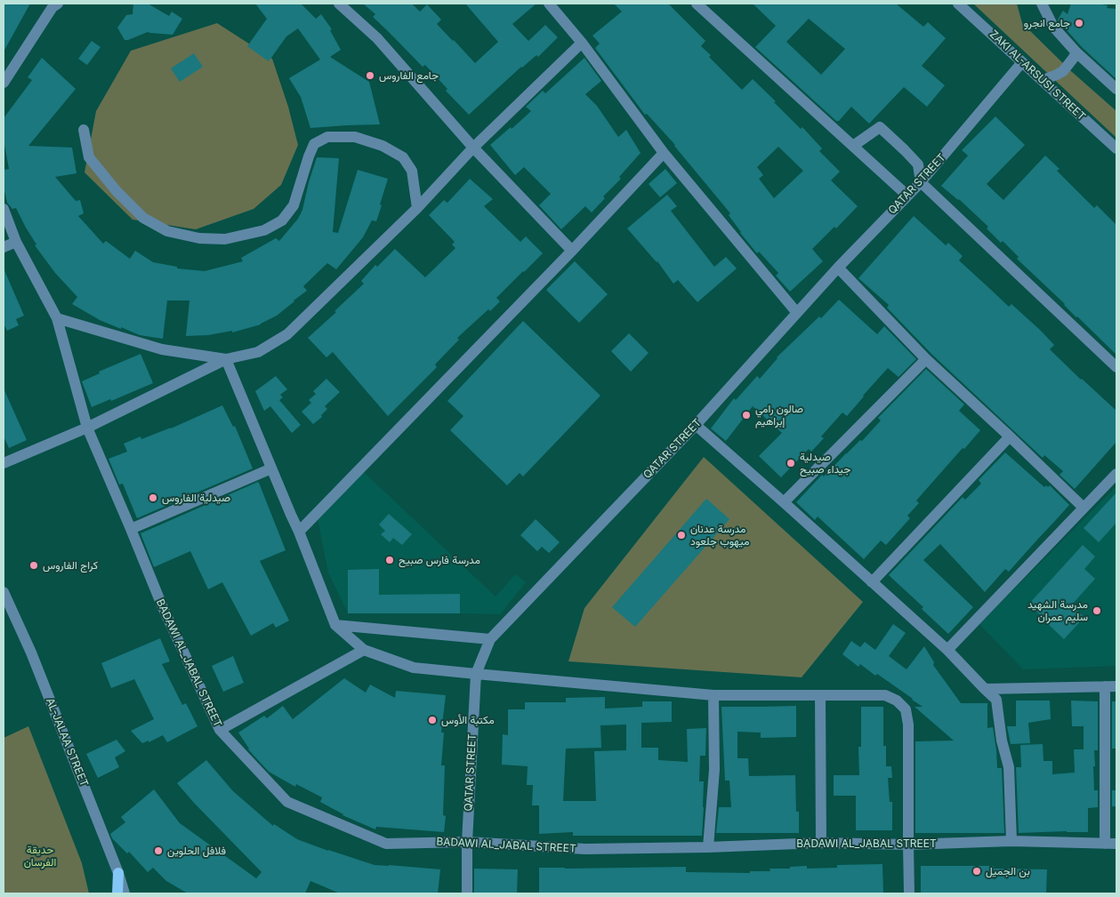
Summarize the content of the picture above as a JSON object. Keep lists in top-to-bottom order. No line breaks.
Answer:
{"streets":{"street":["ZAKI AL-ARSUSI STREET","QATAR STREET","BADAWI AL_JABAL STREET","AL-JALAA STREET"]},"crossings":[["ZAKI AL-ARSUSI STREET","QATAR STREET"],["QATAR STREET","BADAWI AL_JABAL STREET"]],"parks":["حديقة الفرسان"],"places":["جامع انجرو","جامع الفاروس","صالون رامي إبراهيم","صيدلية جيداء صبيح","صيدلية الفاروس","مدرسة عدنان ميهوب جلعود","مدرسة فارس صبيح","كراج الفاروس","مدرسة الشهيد سليم عمران","مكتبة الأوس","فلافل الحلوين","بن الجميل"]}
